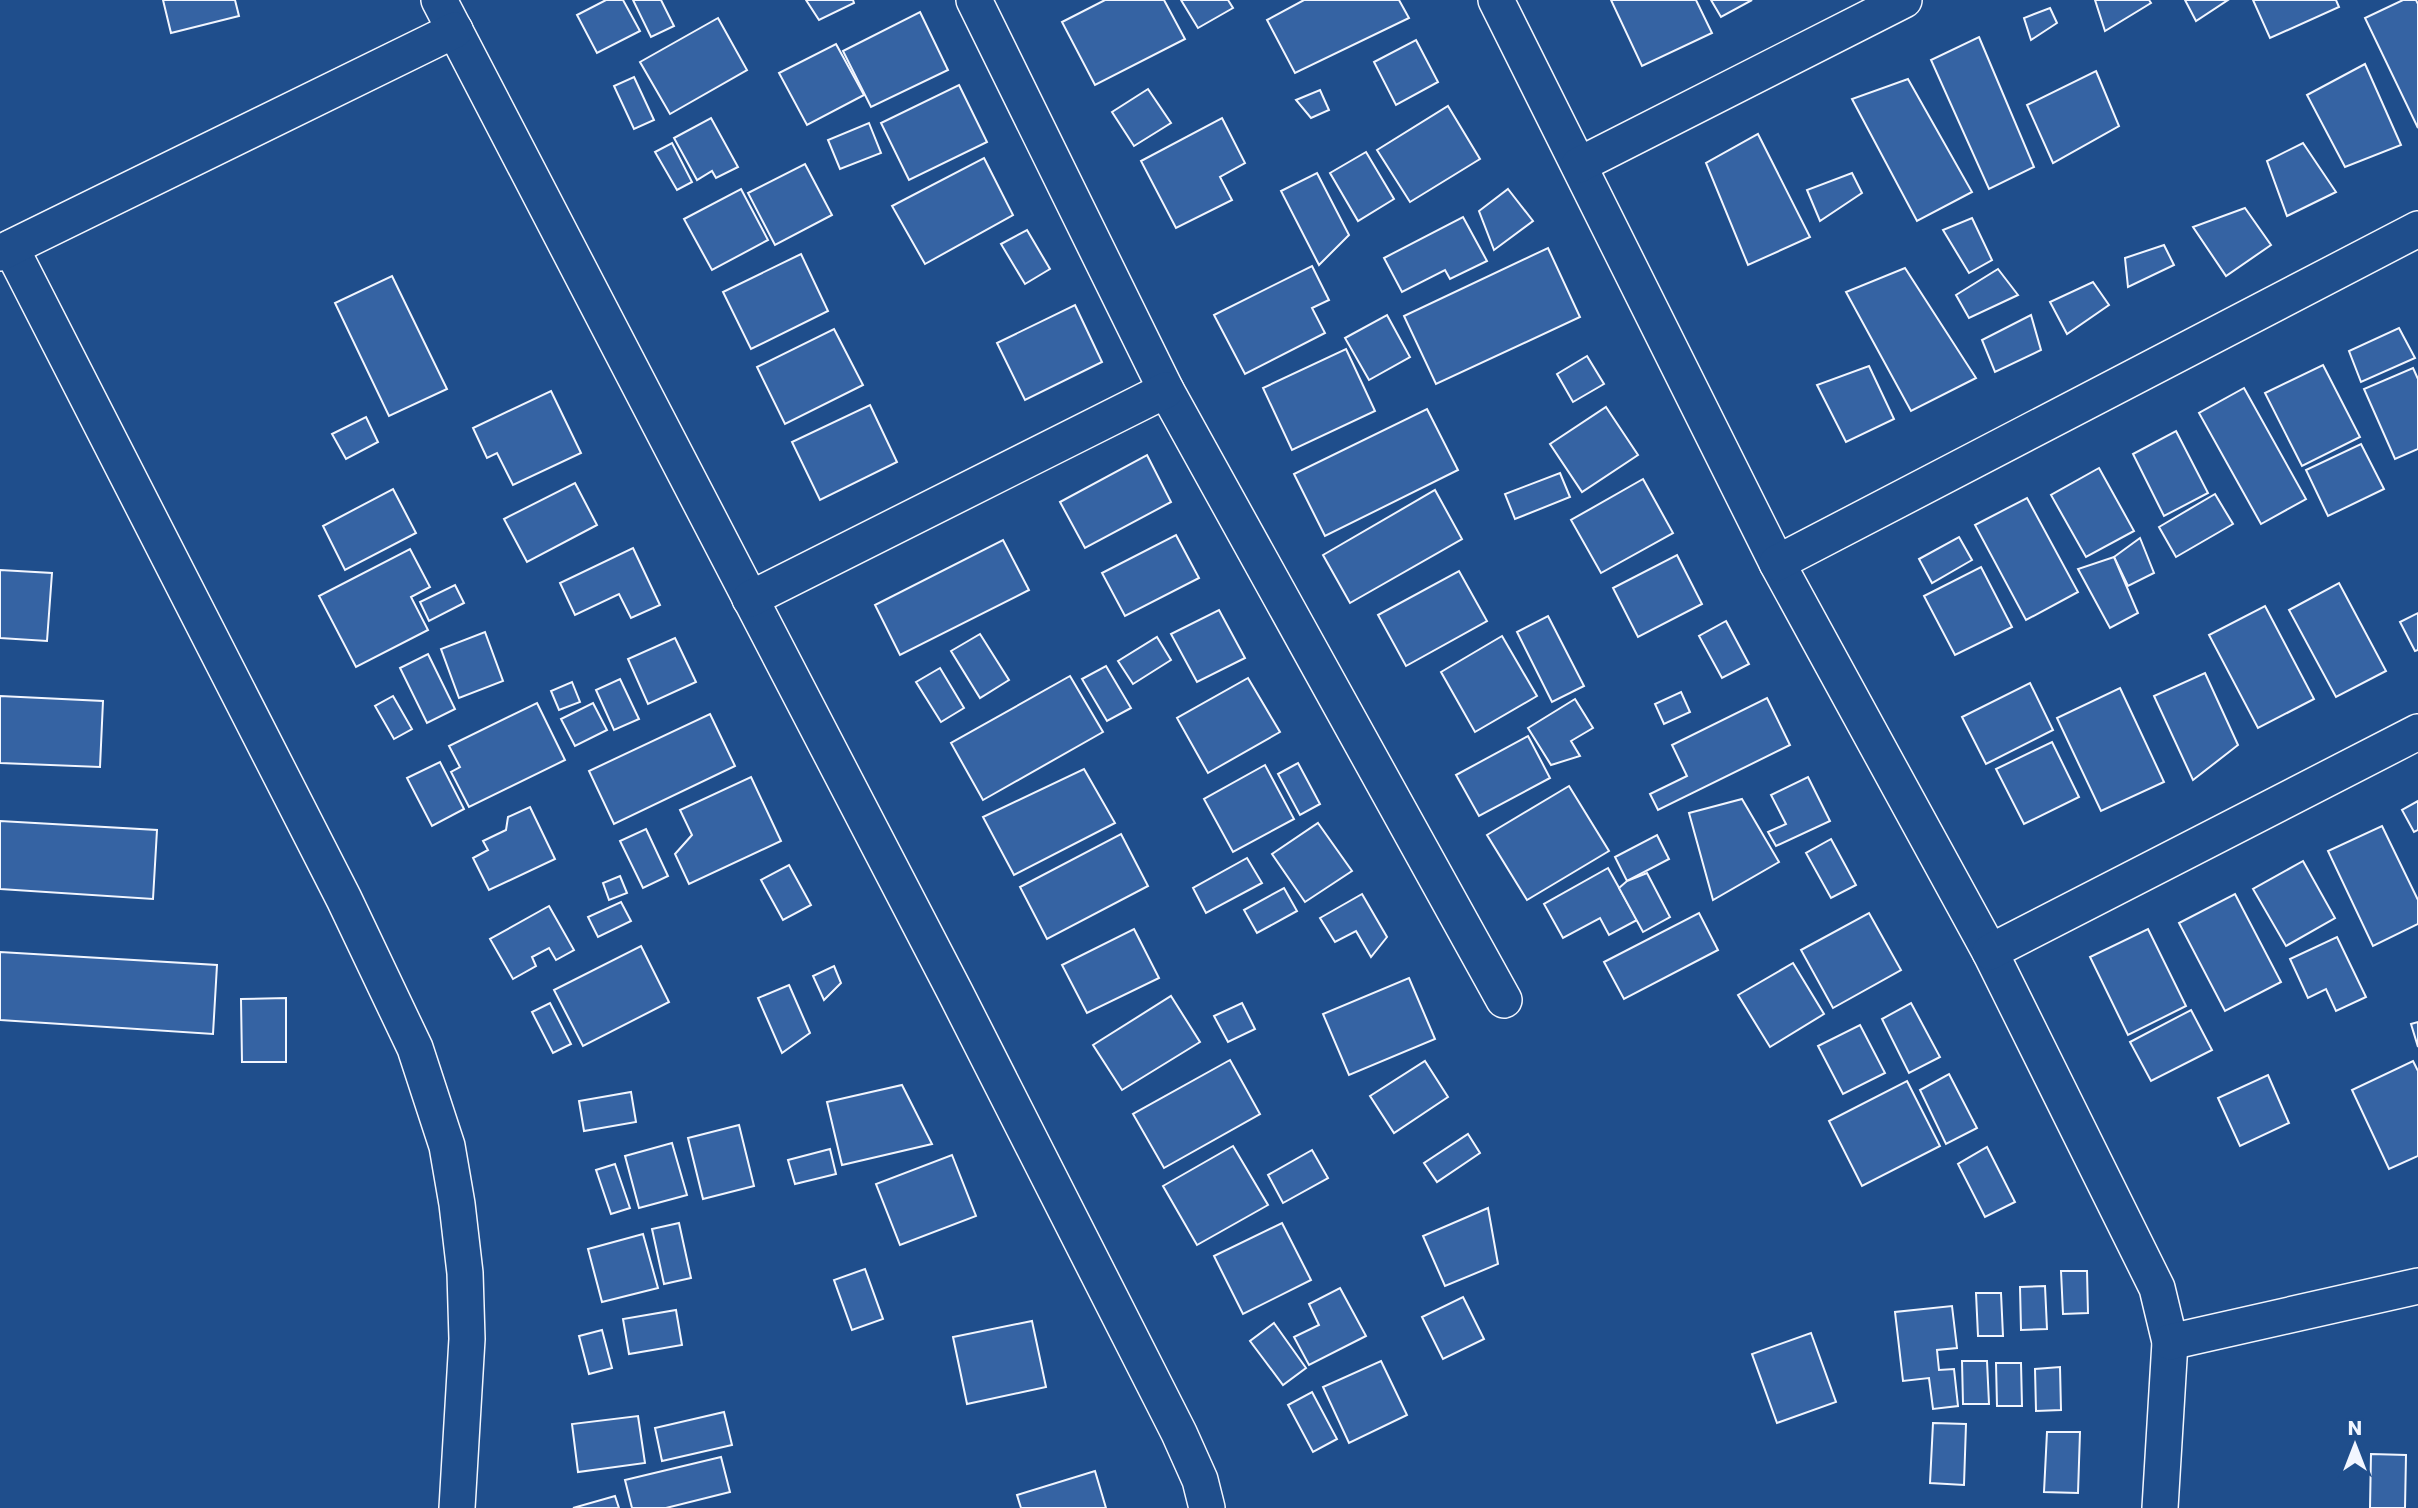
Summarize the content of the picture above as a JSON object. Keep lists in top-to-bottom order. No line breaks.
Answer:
{"north":"top"}
